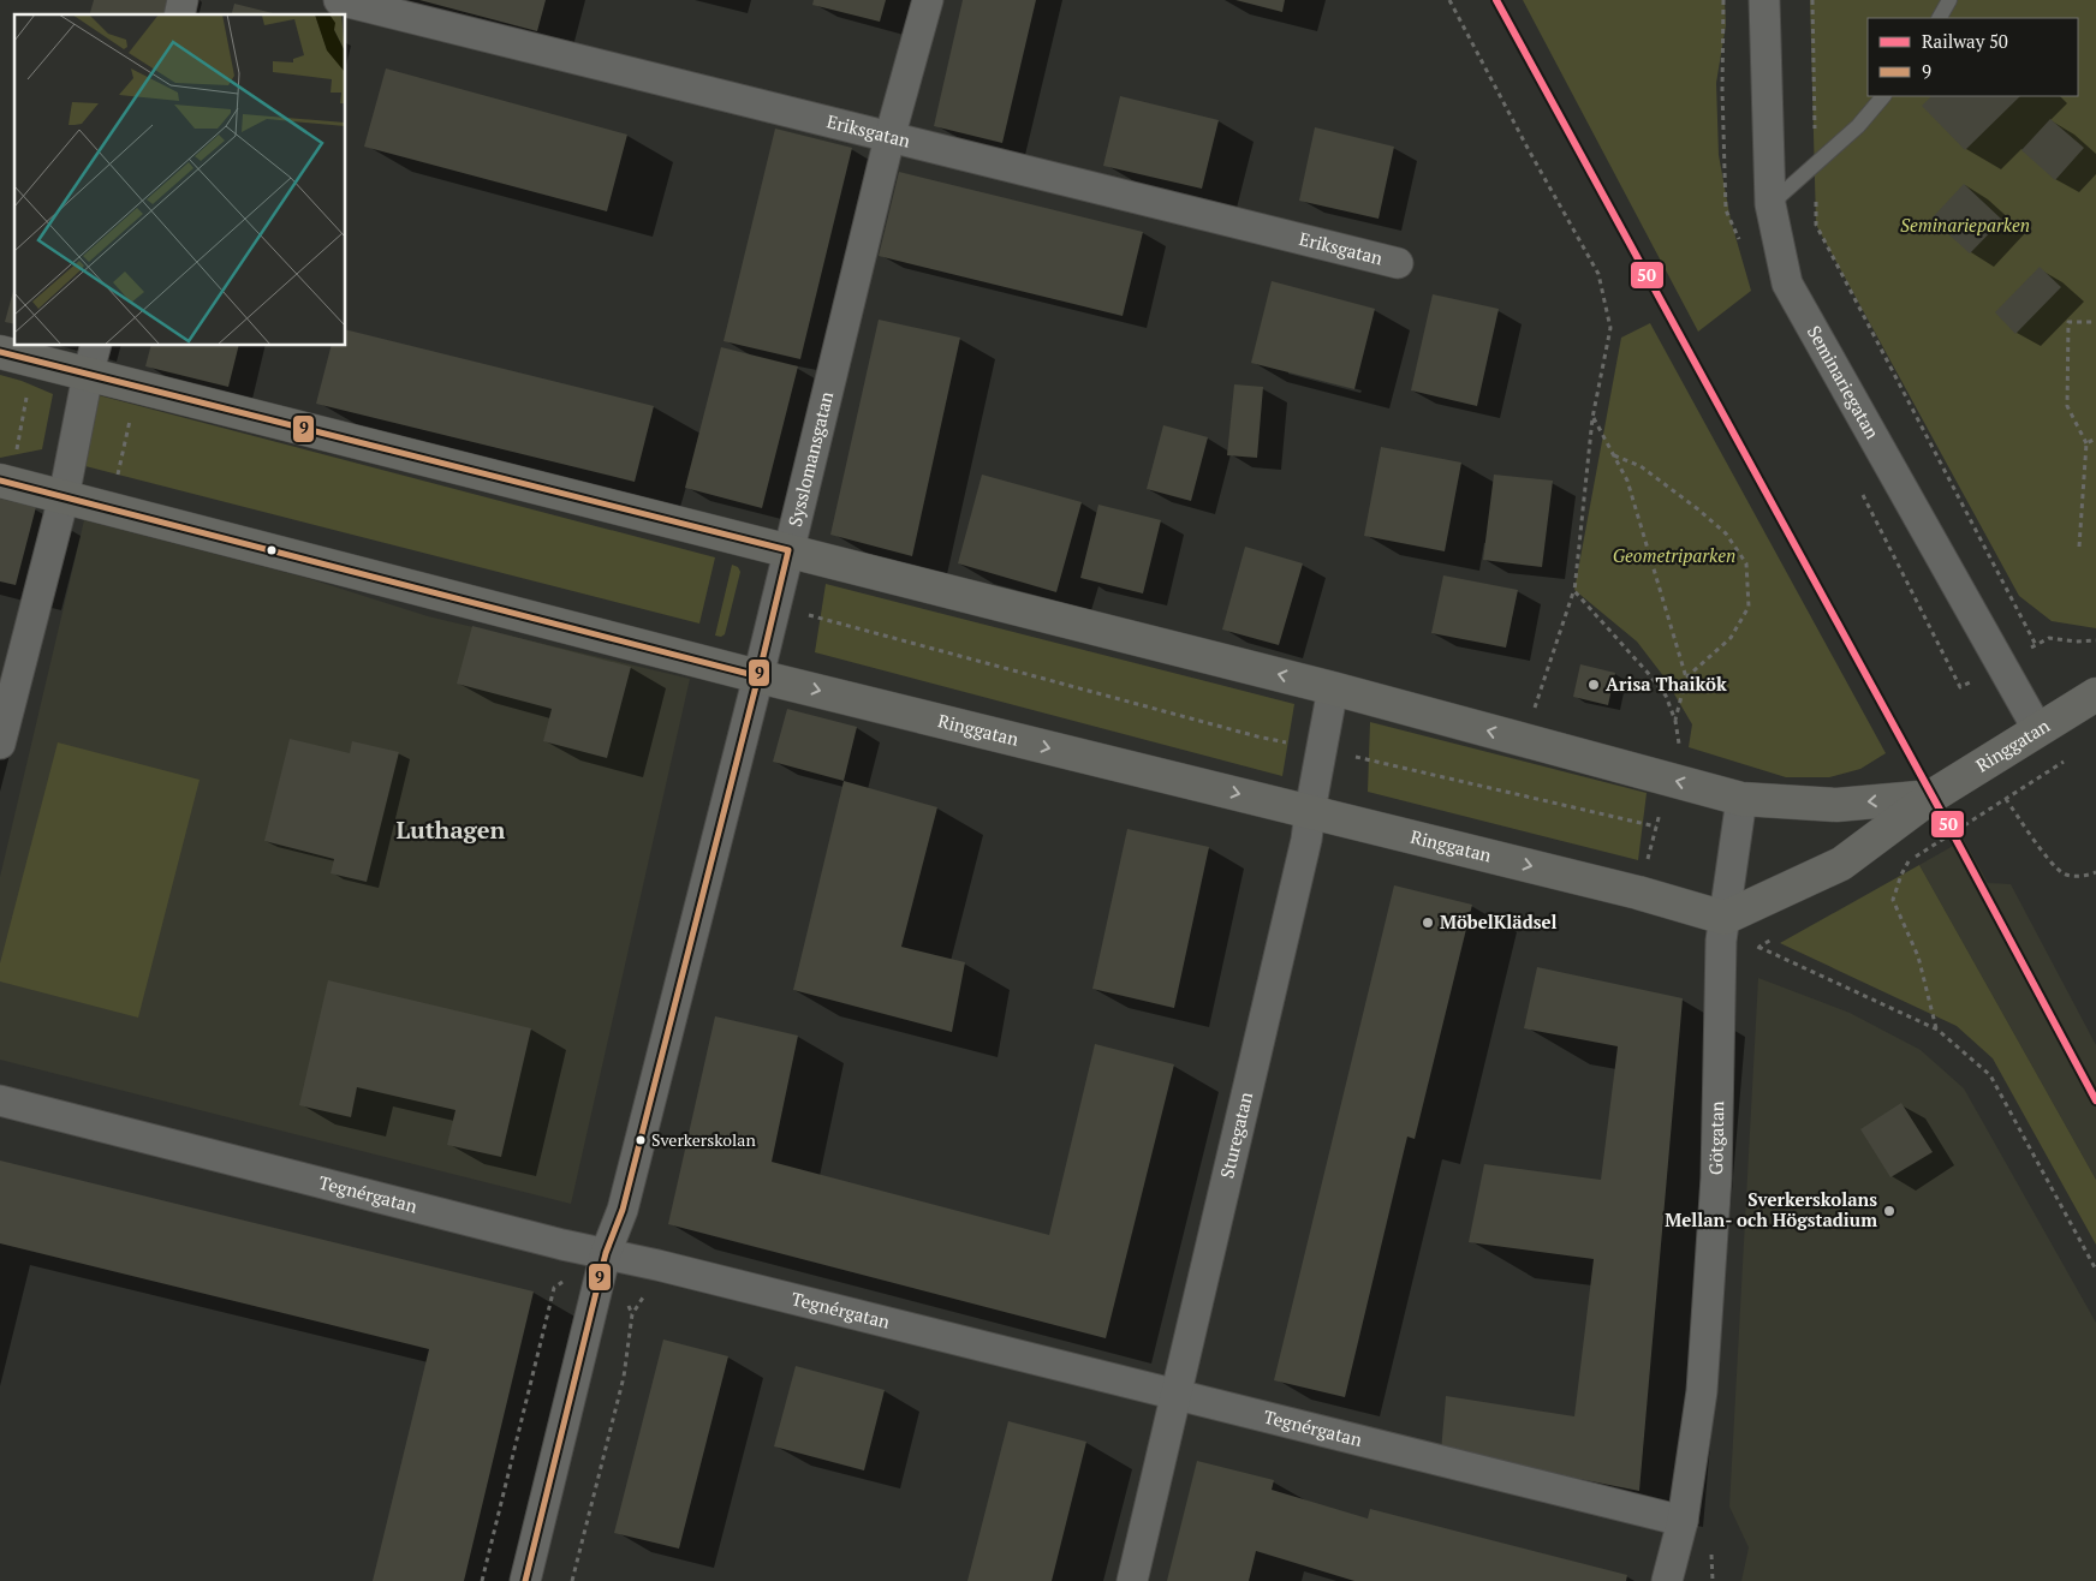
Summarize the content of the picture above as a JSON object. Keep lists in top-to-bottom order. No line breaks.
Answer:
{"streets":{"street":["Eriksgatan","Seminariegatan","Sysslomansgatan","Ringgatan","Sturegatan","Götgatan","Tegnérgatan"]},"crossings":[["Eriksgatan","Sysslomansgatan"],["Seminariegatan","Ringgatan"],["Sysslomansgatan","Ringgatan"],["Sysslomansgatan","Tegnérgatan"],["Ringgatan","Sturegatan"],["Ringgatan","Götgatan"],["Sturegatan","Tegnérgatan"],["Götgatan","Tegnérgatan"]],"districts":["Luthagen"],"parks":["Seminarieparken","Geometriparken"],"places":["Arisa Thaikök","MöbelKlädsel","Sverkerskolan","Sverkerskolans Mellan- och Högstadium"],"lines":["rail line 50","transit line 9"],"legend":["Railway 50","9"]}
